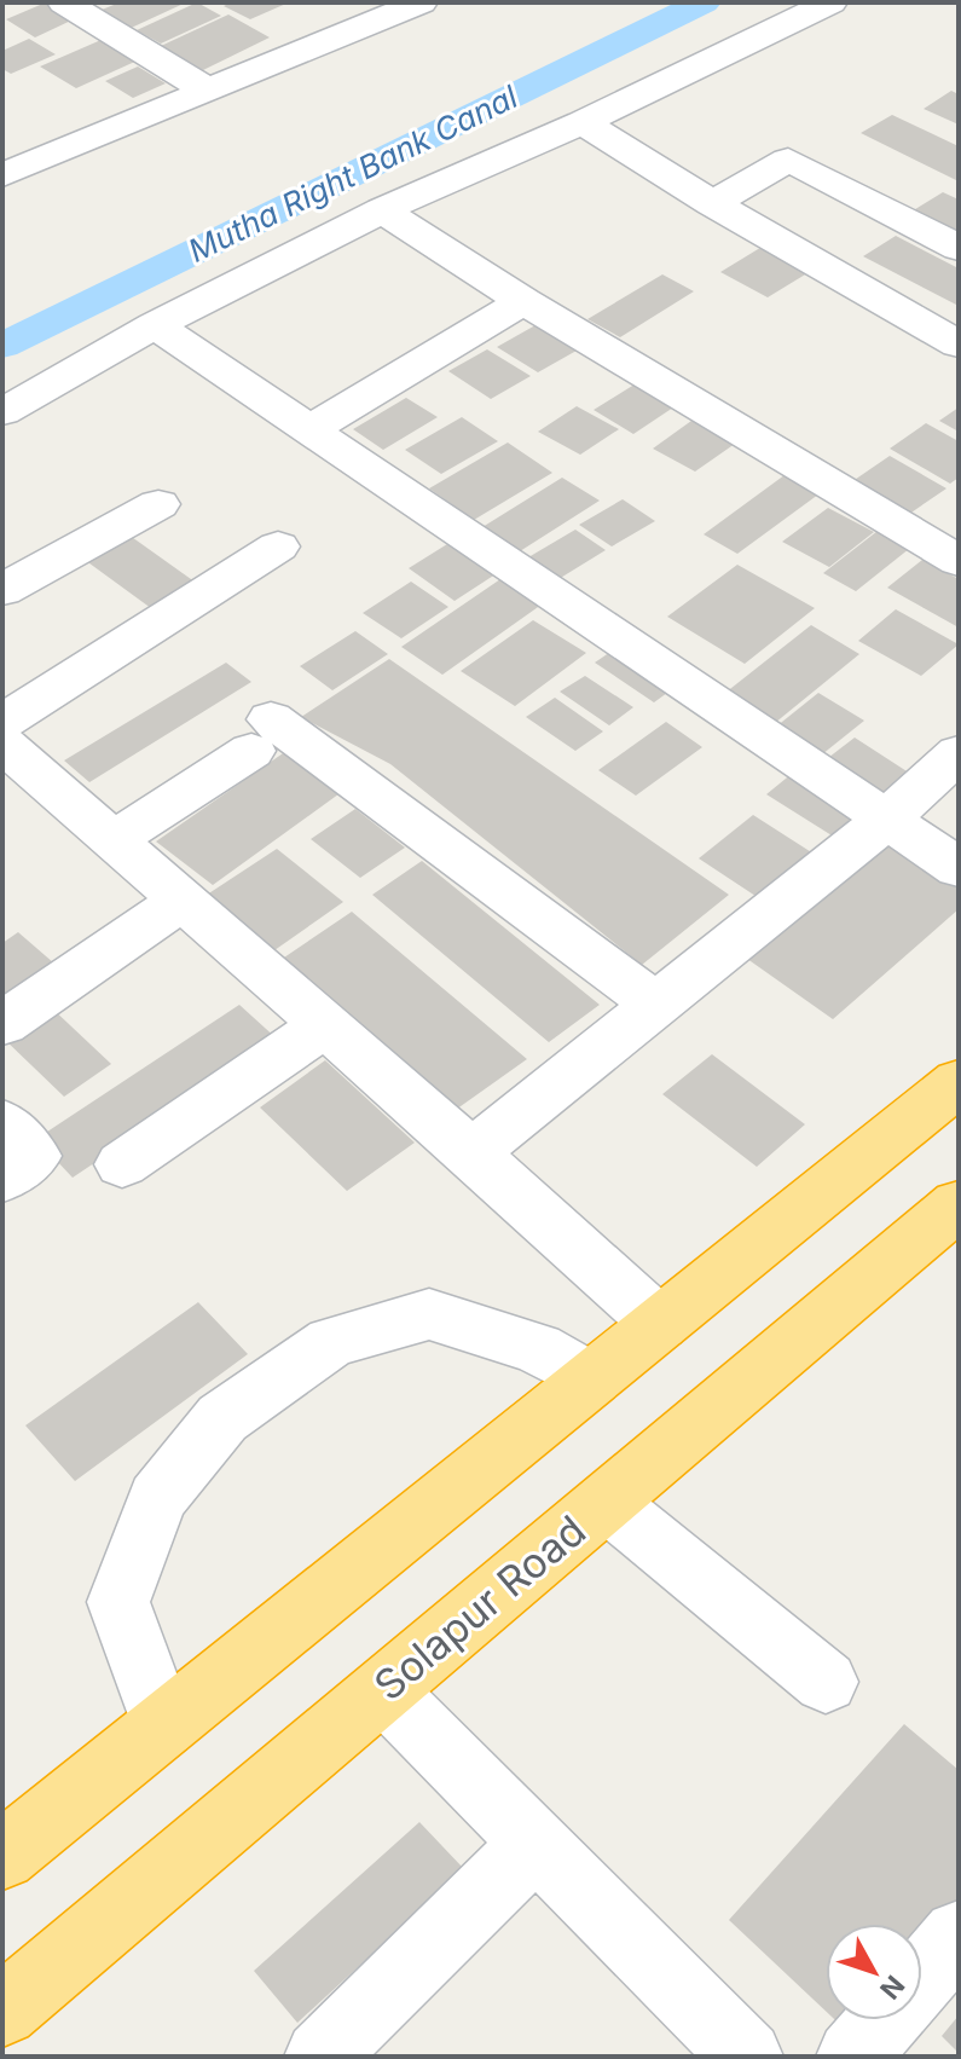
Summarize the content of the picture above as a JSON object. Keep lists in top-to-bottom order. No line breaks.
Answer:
{"streets":{"highway":["Solapur Road"]},"water":["Mutha Right Bank Canal"],"north":"bottom right"}
